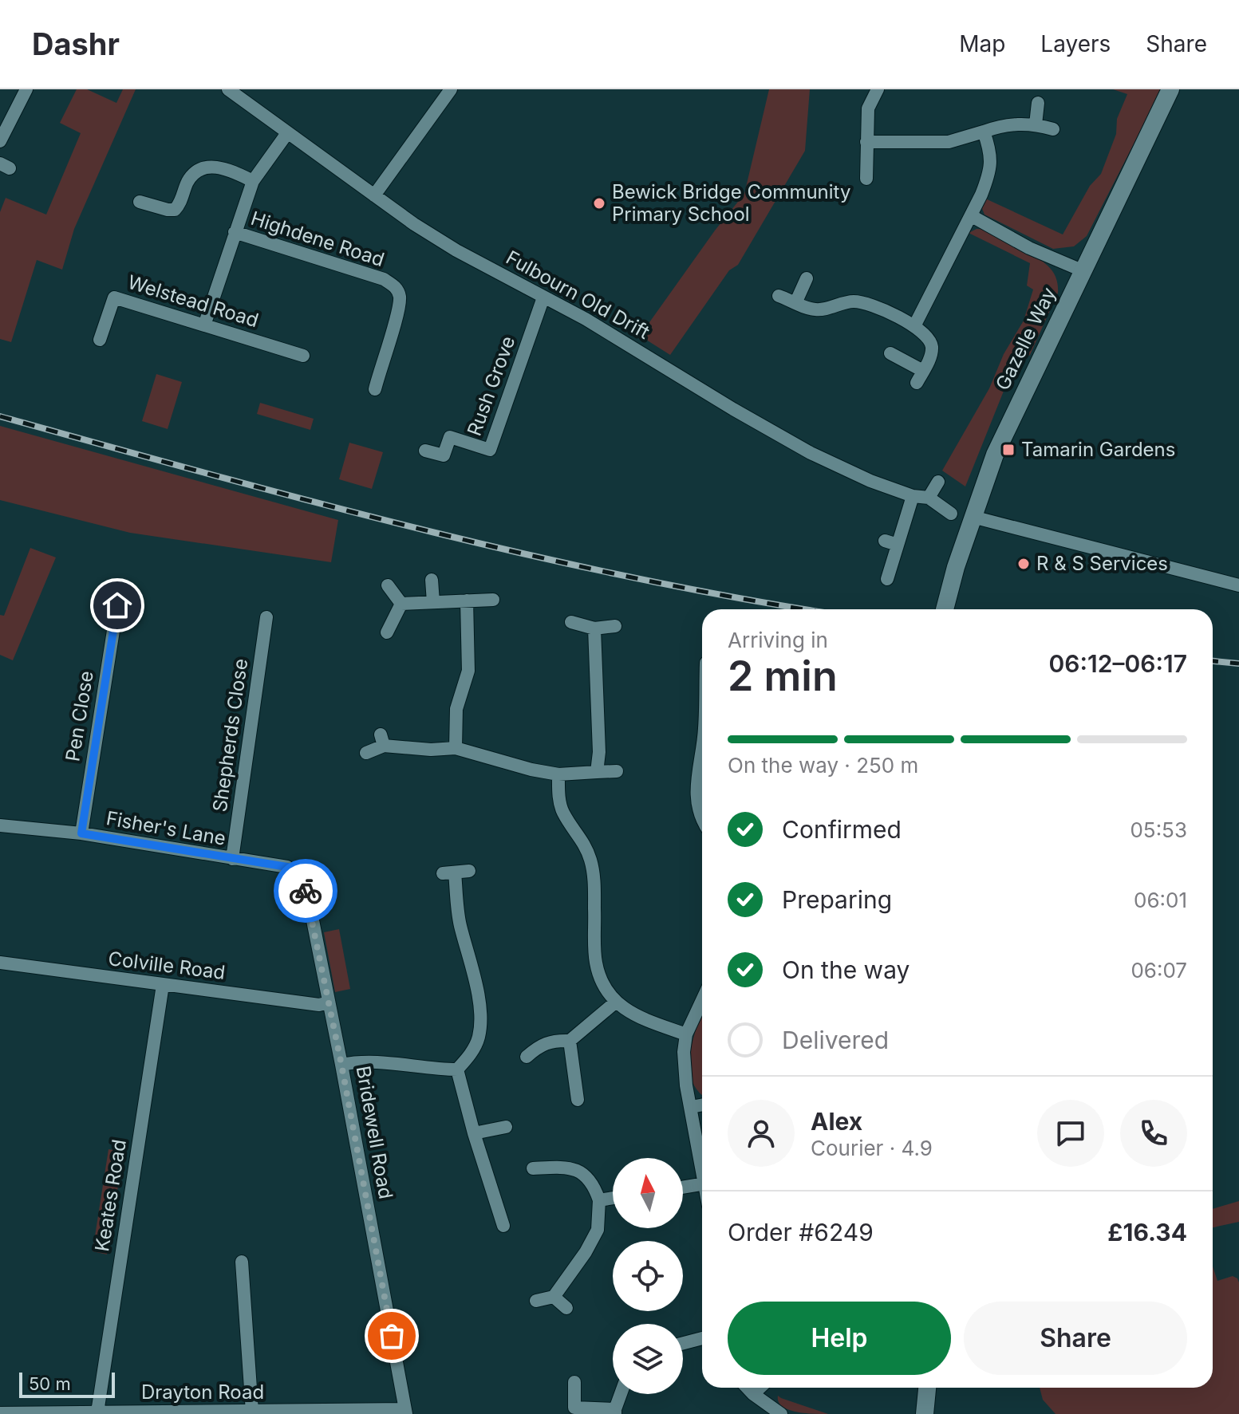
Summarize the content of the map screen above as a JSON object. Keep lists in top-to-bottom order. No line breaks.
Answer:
{"streets":{"street":["Highdene Road","Fulbourn Old Drift","Welstead Road","Gazelle Way","Rush Grove","Pen Close","Shepherds Close","Fisher's Lane","Colville Road","Bridewell Road","Keates Road","Drayton Road"]},"crossings":[["Highdene Road","Fulbourn Old Drift"],["Highdene Road","Welstead Road"],["Fulbourn Old Drift","Rush Grove"],["Pen Close","Fisher's Lane"],["Shepherds Close","Fisher's Lane"],["Fisher's Lane","Bridewell Road"],["Colville Road","Bridewell Road"],["Colville Road","Keates Road"],["Bridewell Road","Drayton Road"],["Keates Road","Drayton Road"]],"places":{"other":["Bewick Bridge Community Primary School","R & S Services"],"transit":["Tamarin Gardens"]},"scale_bar":"50 m","north":"top","page":{"header":"Dashr","nav":["Map","Layers","Share"],"heading":["2 min","Arriving in","06:12–06:17"],"panel":["Alex","Courier · 4.9","Order #6249","£16.34"],"bar":"On the way · 250 m","list":[["Confirmed","05:53"],["Preparing","06:01"],["On the way","06:07"],"Delivered"],"buttons":["Help","Share"],"scale":"50 m"}}
